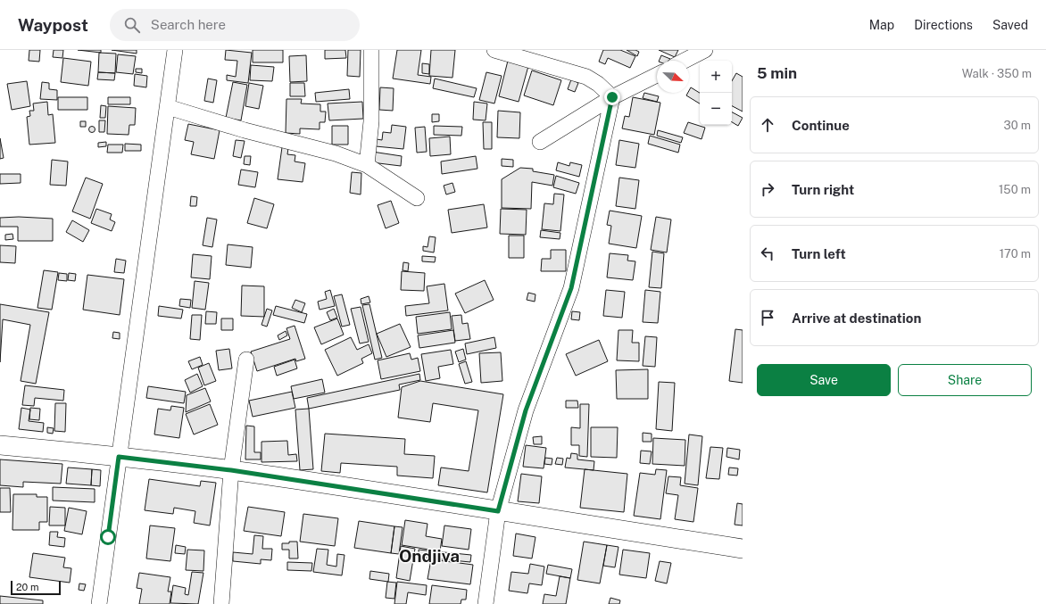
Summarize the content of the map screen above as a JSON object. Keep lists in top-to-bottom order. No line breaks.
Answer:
{"districts":["Ondjiva"],"scale_bar":"20 m","north":"bottom right","page":{"header":"Waypost","search":"Search here","nav":["Map","Directions","Saved"],"heading":["5 min","Walk · 350 m"],"map_buttons":["+","−"],"list":[["Continue","30 m"],["Turn right","150 m"],["Turn left","170 m"],"Arrive at destination"],"buttons":["Save","Share"],"scale":"20 m"}}
